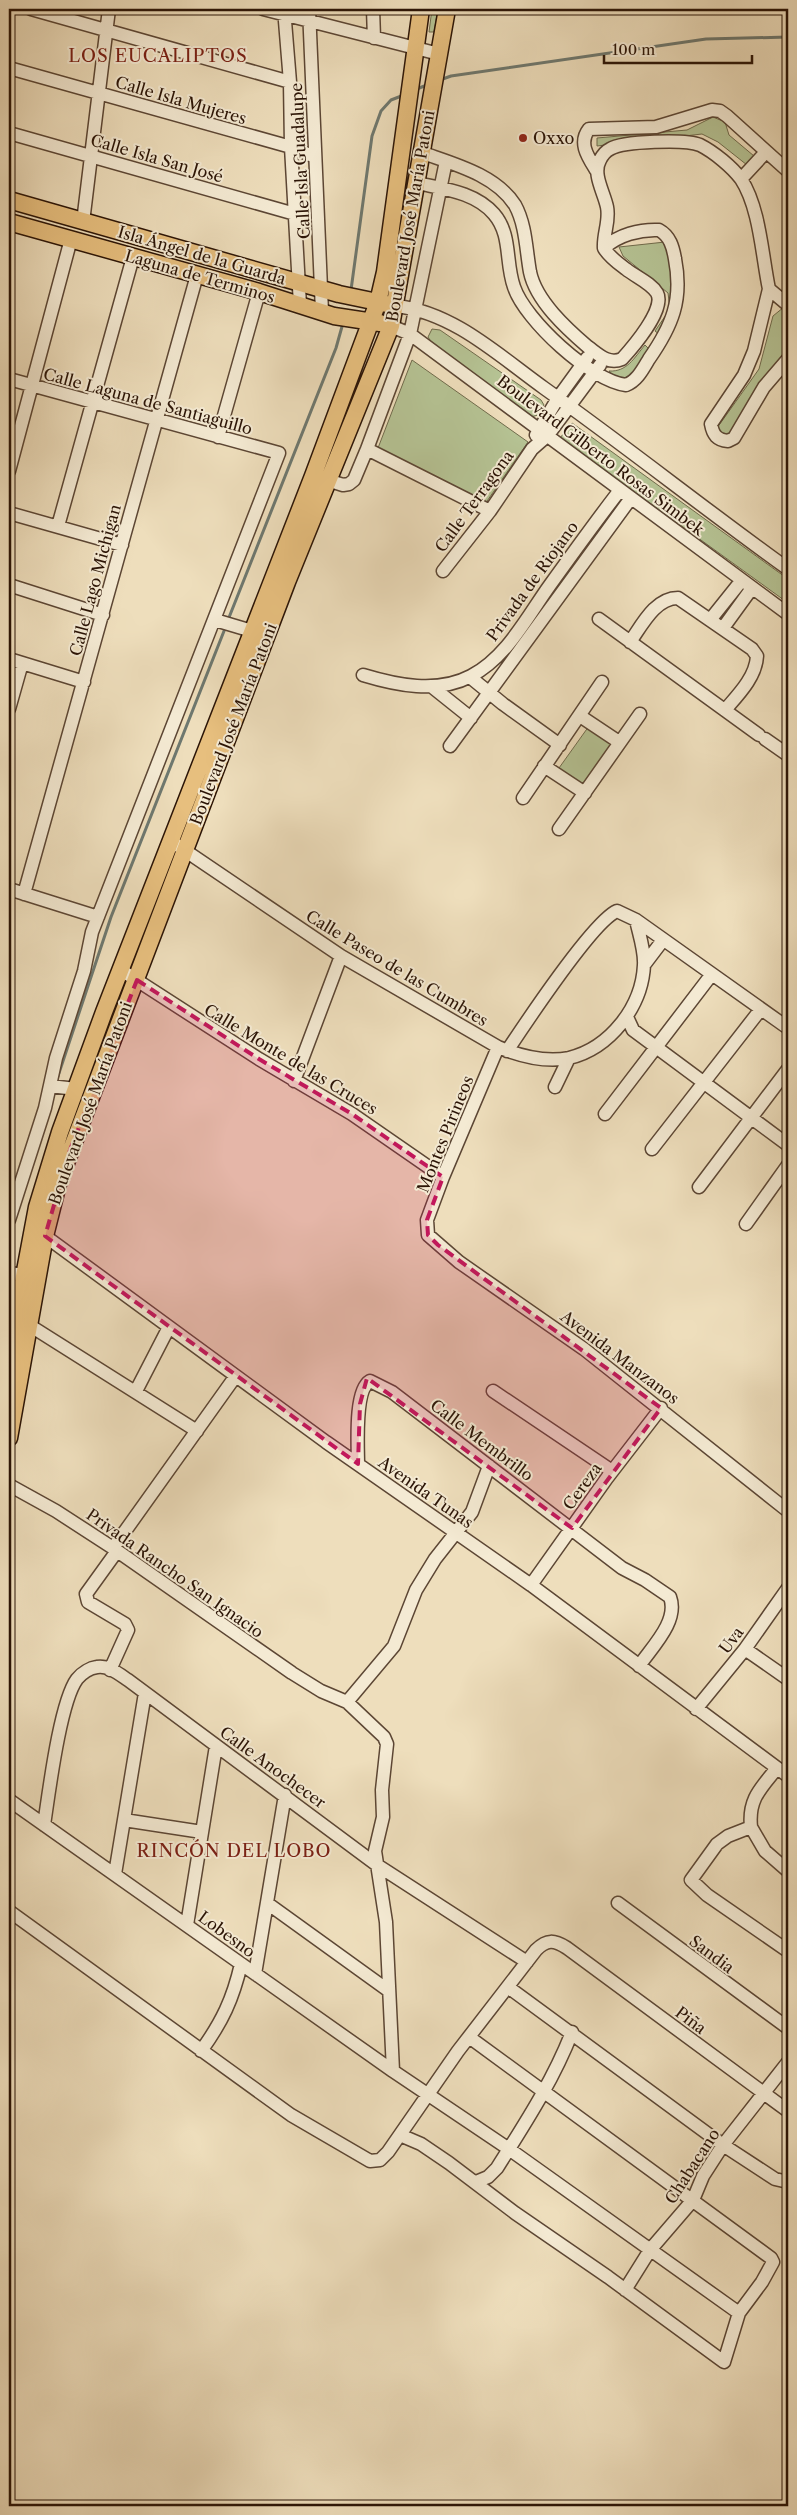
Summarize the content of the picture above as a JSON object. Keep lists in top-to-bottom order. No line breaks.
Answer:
{"streets":{"main road":["Boulevard José María Patoni","Isla Ángel de la Guarda","Laguna de Terminos"],"street":["Calle Isla Mujeres","Calle Isla San José","Calle Isla Guadalupe","Calle Laguna de Santiaguillo","Boulevard Gilberto Rosas Simbek","Calle Terragona","Calle Lago Michigan","Privada de Riojano","Calle Paseo de las Cumbres","Calle Monte de las Cruces","Montes Pirineos","Avenida Manzanos","Calle Membrillo","Cereza","Avenida Tunas","Privada Rancho San Ignacio","Uva","Calle Anochecer","Lobesno","Sandia","Piña","Chabacano"]},"crossings":[["Calle Isla Mujeres","Calle Isla Guadalupe"],["Calle Isla San José","Calle Isla Guadalupe"],["Calle Isla Guadalupe","Isla Ángel de la Guarda"],["Calle Isla Guadalupe","Laguna de Terminos"],["Boulevard José María Patoni","Isla Ángel de la Guarda"],["Boulevard José María Patoni","Laguna de Terminos"],["Boulevard José María Patoni","Boulevard Gilberto Rosas Simbek"],["Boulevard José María Patoni","Calle Paseo de las Cumbres"],["Boulevard José María Patoni","Calle Monte de las Cruces"],["Boulevard José María Patoni","Avenida Tunas"],["Isla Ángel de la Guarda","Boulevard Gilberto Rosas Simbek"],["Laguna de Terminos","Boulevard Gilberto Rosas Simbek"],["Laguna de Terminos","Calle Lago Michigan"],["Calle Laguna de Santiaguillo","Calle Lago Michigan"],["Boulevard Gilberto Rosas Simbek","Calle Terragona"],["Boulevard Gilberto Rosas Simbek","Privada de Riojano"],["Calle Paseo de las Cumbres","Montes Pirineos"],["Calle Monte de las Cruces","Montes Pirineos"],["Montes Pirineos","Avenida Manzanos"],["Avenida Manzanos","Cereza"],["Calle Membrillo","Cereza"],["Calle Membrillo","Avenida Tunas"],["Cereza","Avenida Tunas"],["Avenida Tunas","Uva"],["Privada Rancho San Ignacio","Calle Anochecer"],["Privada Rancho San Ignacio","Lobesno"],["Calle Anochecer","Piña"],["Lobesno","Chabacano"],["Piña","Chabacano"]],"districts":["LOS EUCALIPTOS","RINCÓN DEL LOBO"],"places":["Oxxo"],"scale_bar":"100 m"}
